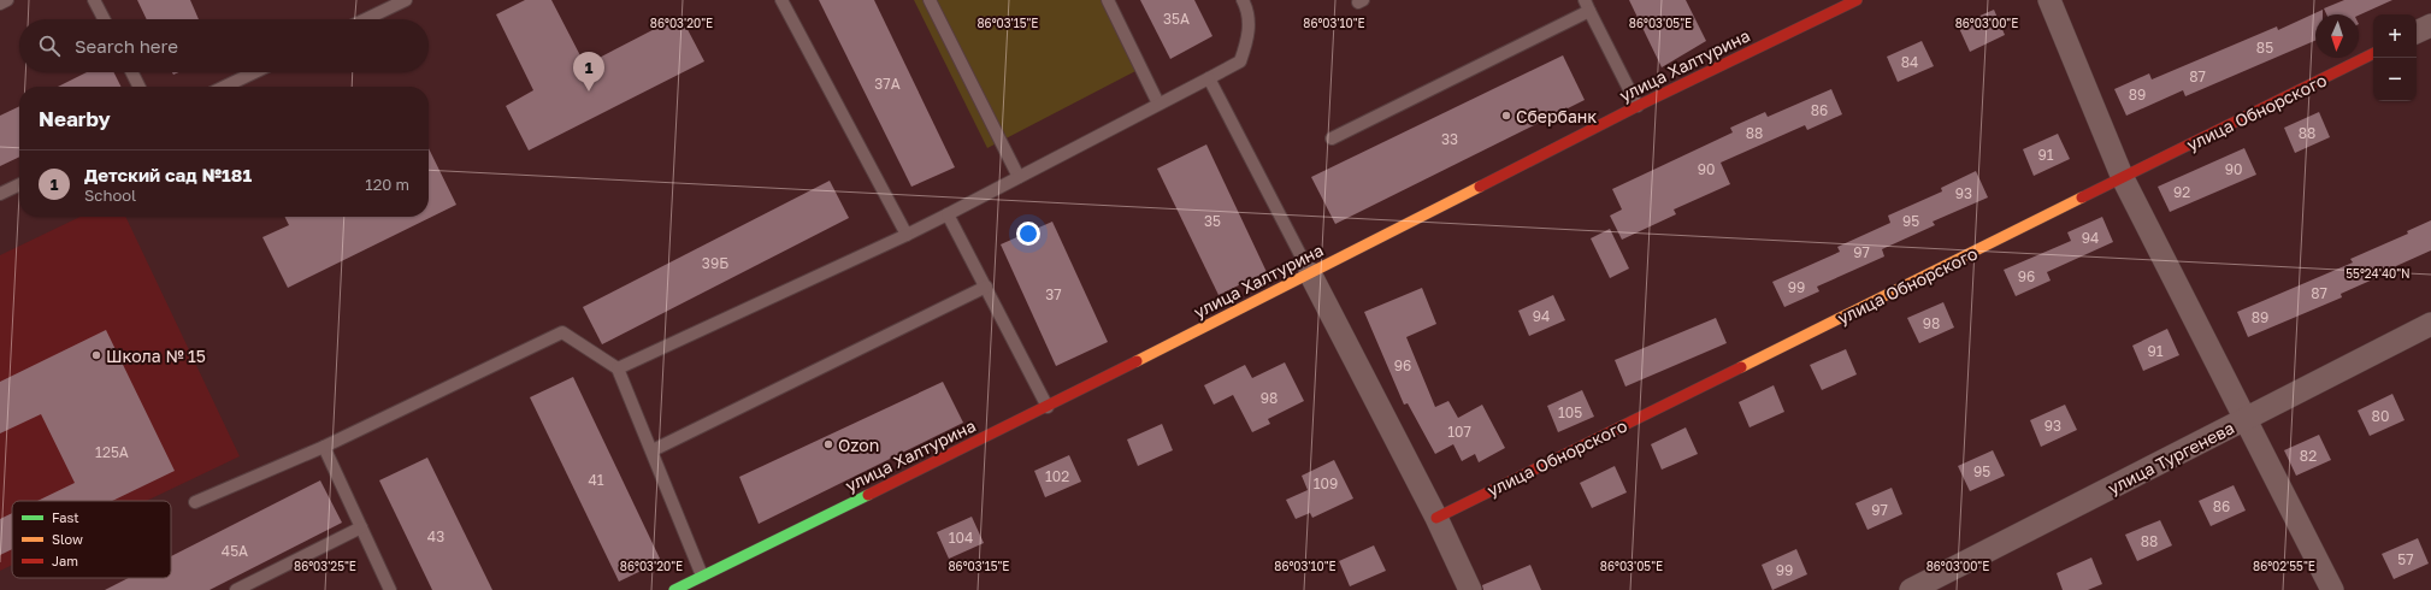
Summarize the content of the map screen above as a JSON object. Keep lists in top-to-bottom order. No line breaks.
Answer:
{"streets":{"street":["улица Халтурина","улица Обнорского","улица Тургенева"]},"places":["Сбербанк","Школа № 15","Ozon"],"house_numbers":["35А","85","84","87","37А","89","86","88","88","33","91","90","90","92","93","35","95","94","97","39Б","96","99","87","37","94","89","98","91","96","98","105","80","93","107","125А","82","95","102","41","109","86","97","43","104","88","45А","57","99"],"legend":["Fast","Slow","Jam"],"north":"bottom","page":{"map_buttons":["+","−"],"search":"Search here","pins":"1","heading":"Nearby","list":[{"mark":"1","name":"Детский сад №181","note":"School","value":"120 m"}]},"coordinates":["86°03'20\"E","86°03'15\"E","86°03'10\"E","86°03'05\"E","86°03'00\"E","55°24'40\"N","86°03'25\"E","86°02'55\"E"]}
